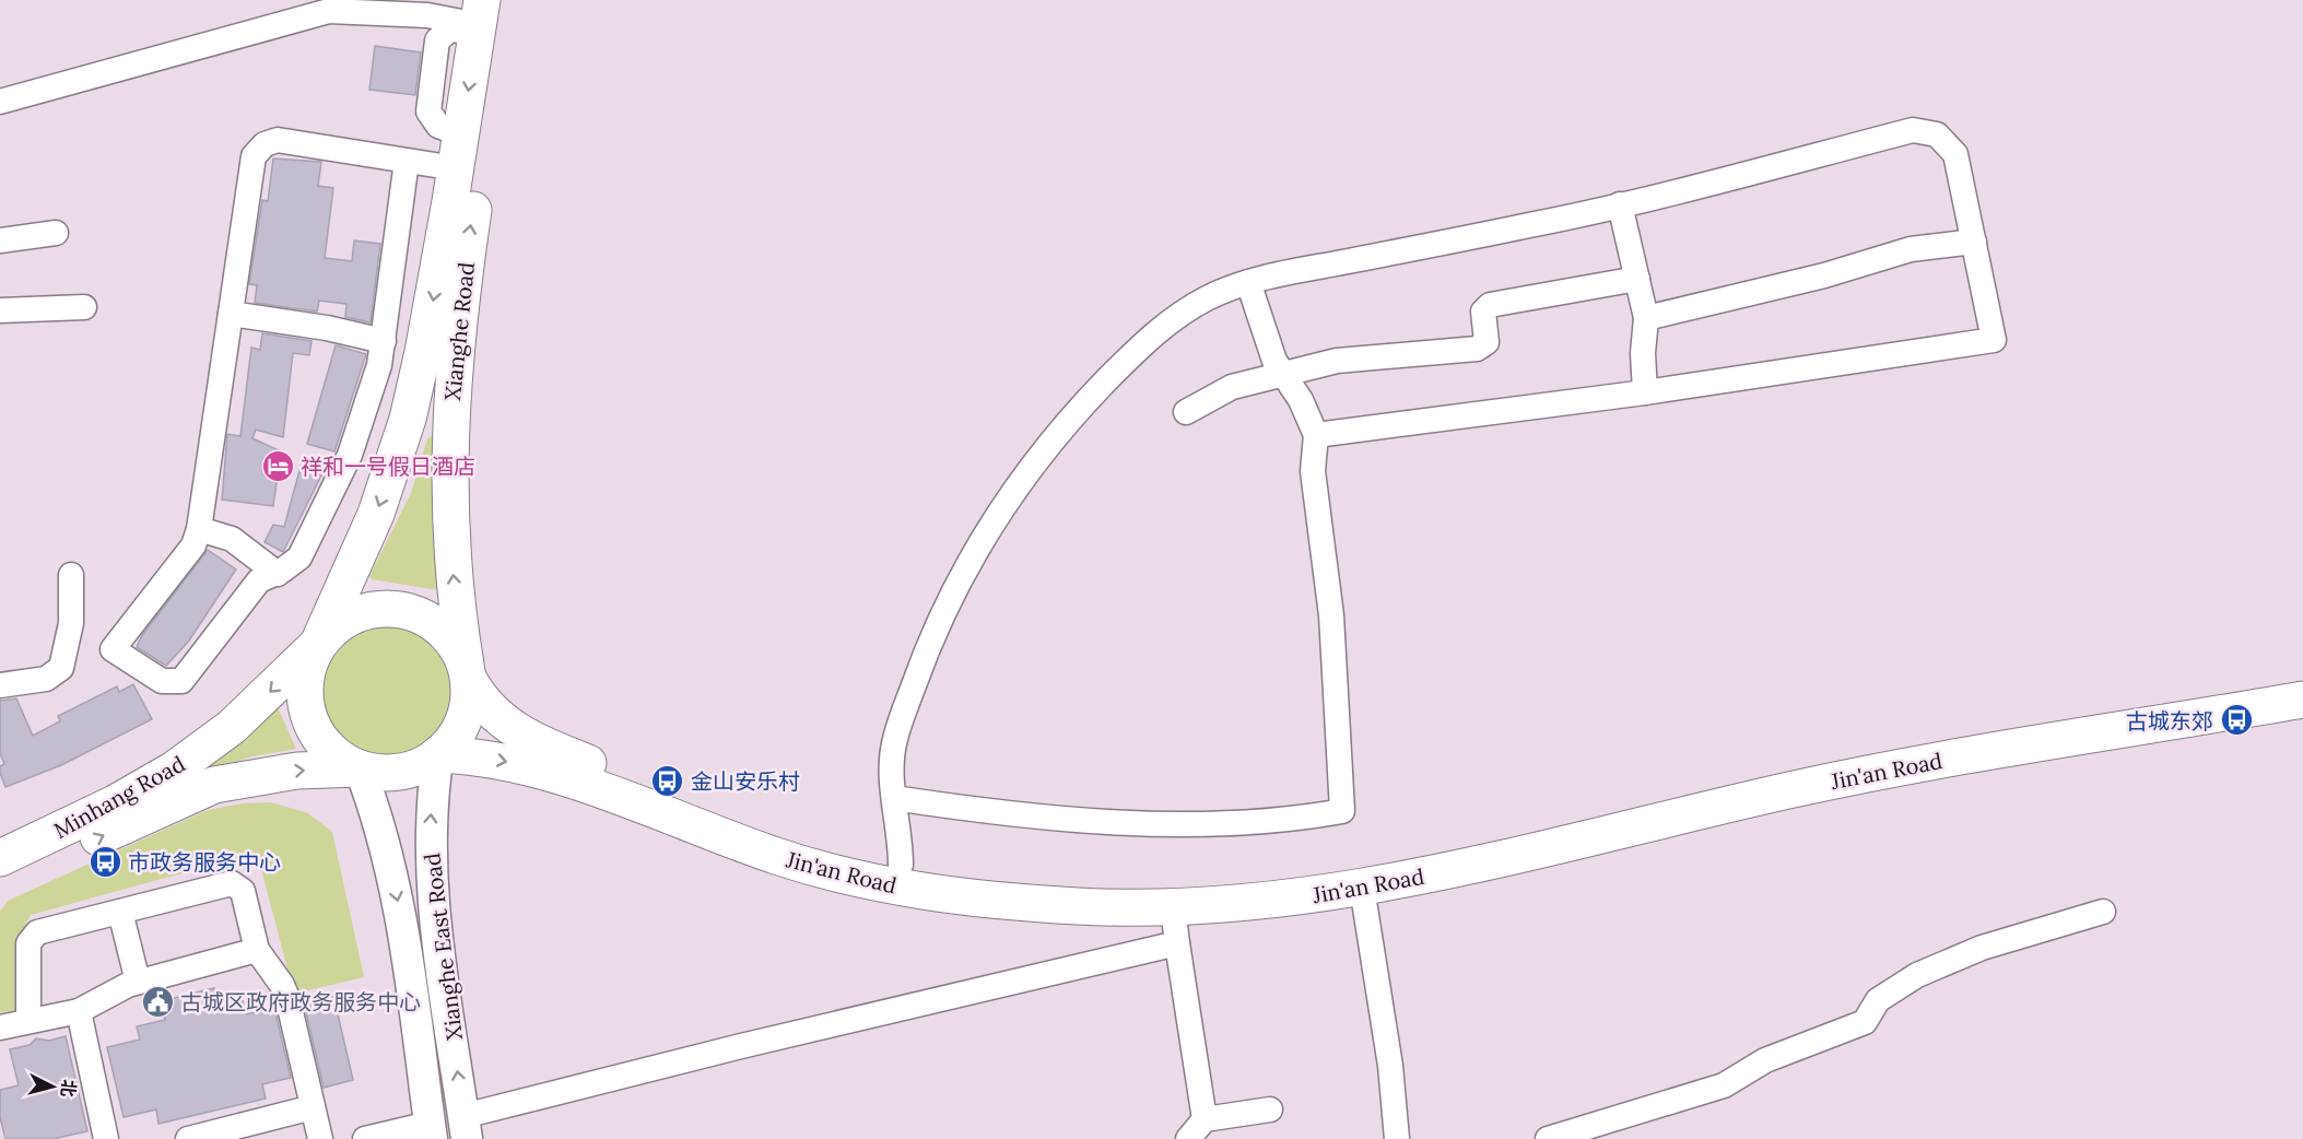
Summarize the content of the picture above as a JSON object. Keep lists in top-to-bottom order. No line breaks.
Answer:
{"streets":{"highway":["Xianghe Road","Jin'an Road","Minhang Road"],"main road":["Xianghe East Road"]},"crossings":[["Xianghe Road","Jin'an Road"],["Xianghe Road","Minhang Road"],["Xianghe Road","Xianghe East Road"],["Jin'an Road","Minhang Road"],["Jin'an Road","Xianghe East Road"],["Minhang Road","Xianghe East Road"]],"places":{"hotel":["祥和一号假日酒店"],"bus stop":["古城东郊","金山安乐村","市政务服务中心"],"public building":["古城区政府政务服务中心"]},"north":"right"}
